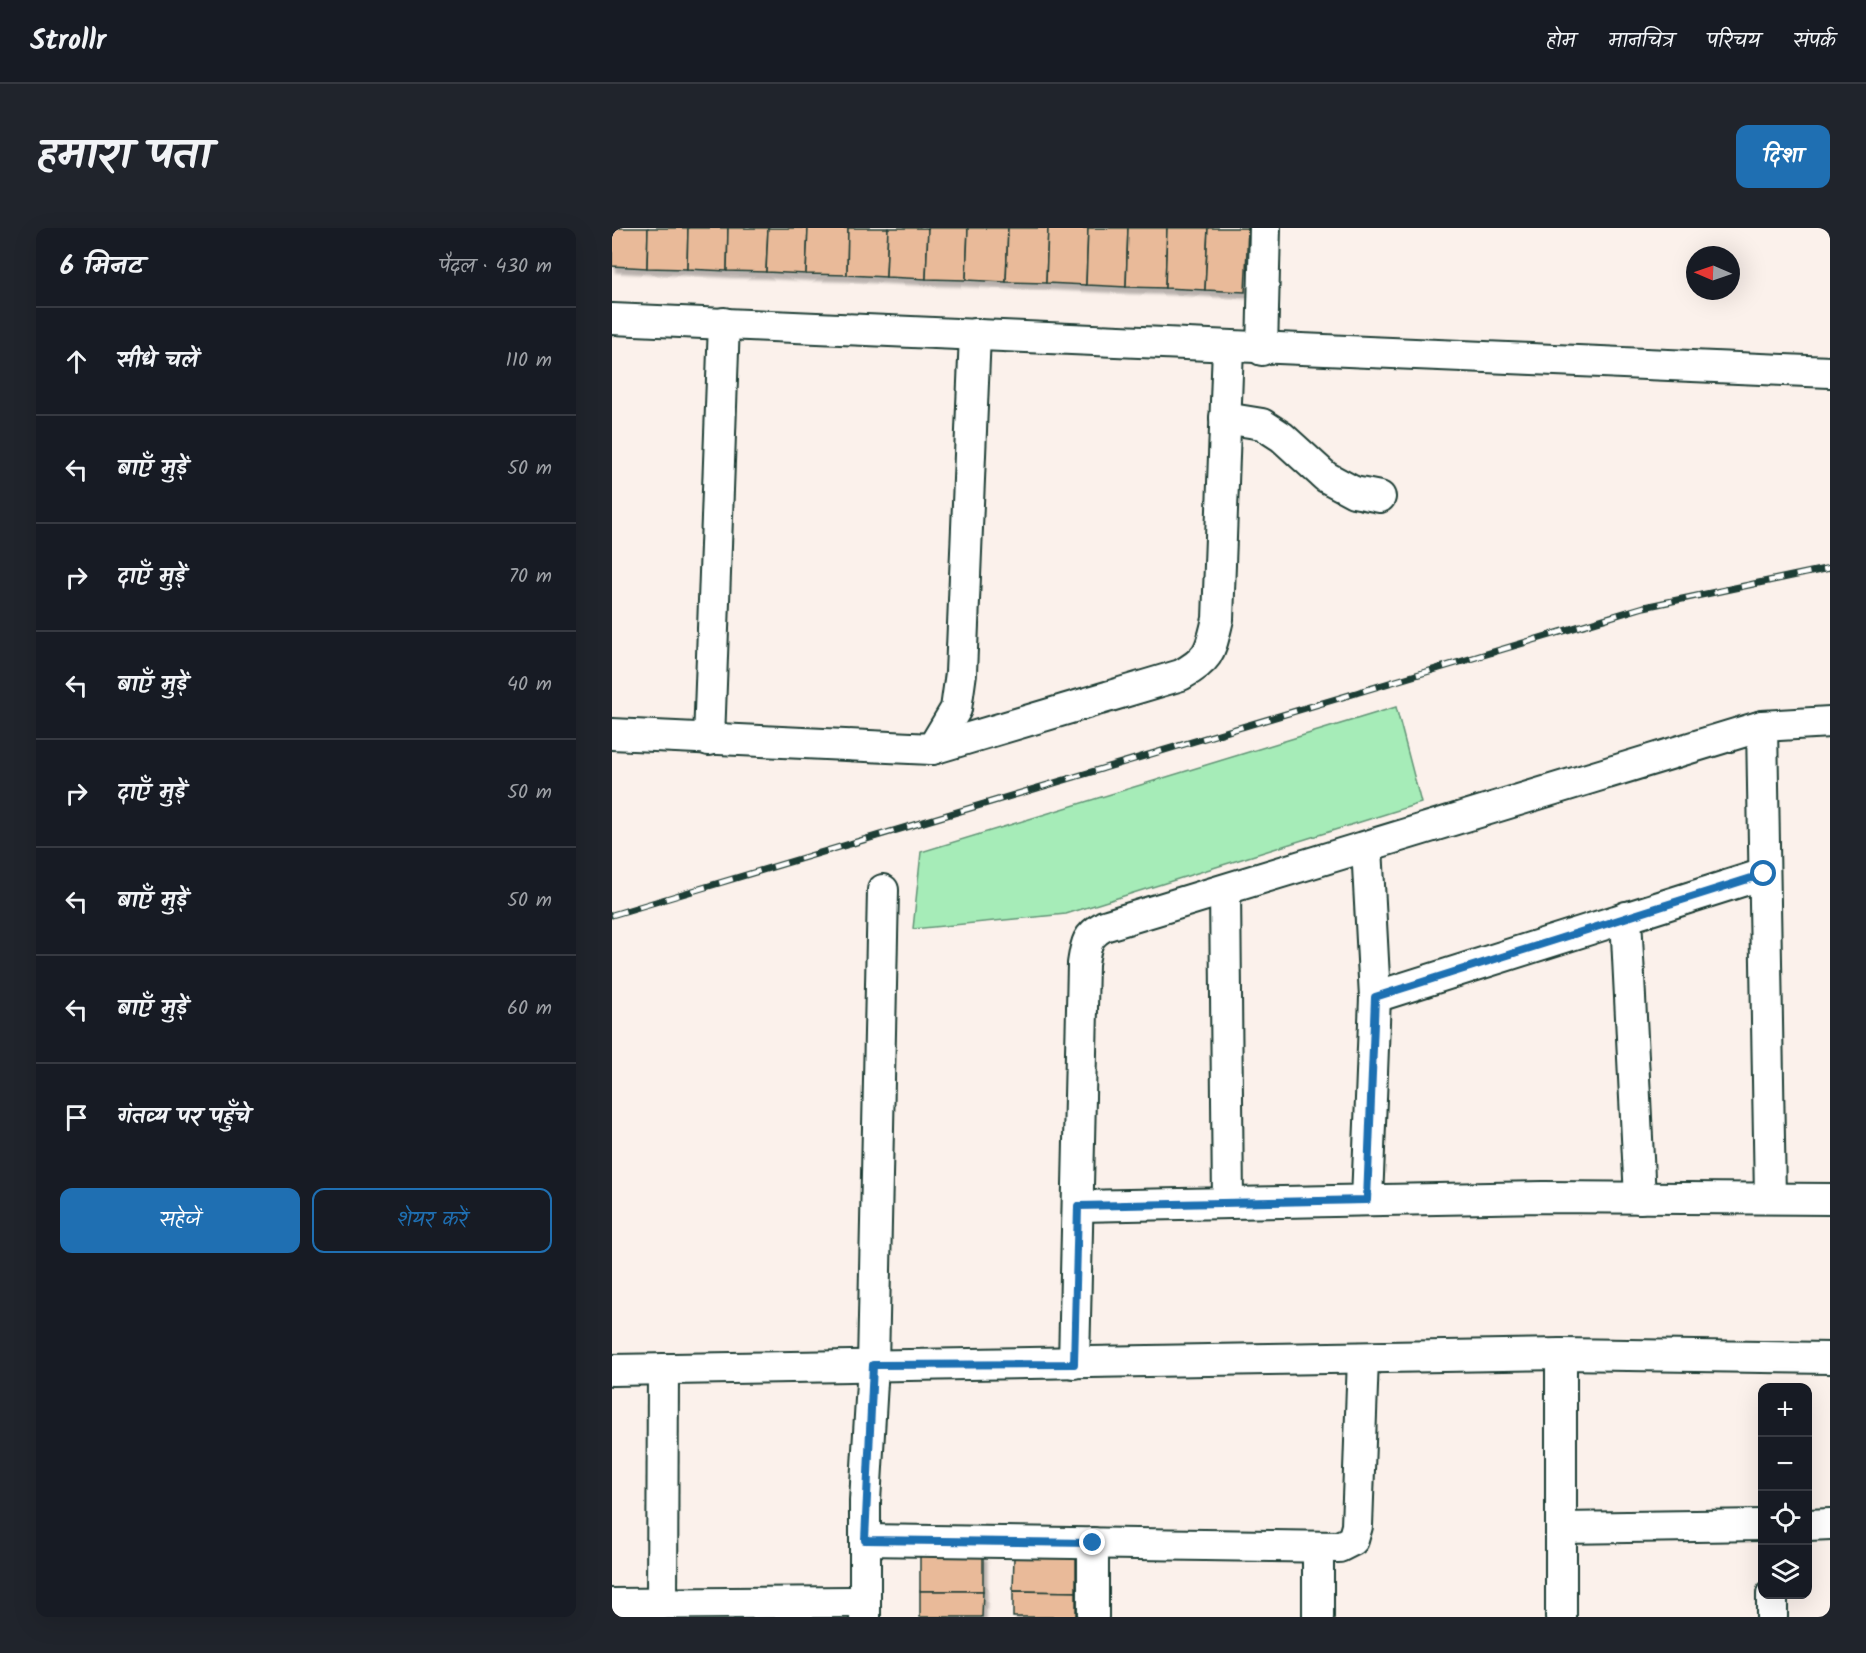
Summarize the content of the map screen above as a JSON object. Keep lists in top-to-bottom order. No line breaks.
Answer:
{"north":"left","page":{"header":"Strollr","nav":["होम","मानचित्र","परिचय","संपर्क"],"title":"हमारा पता","buttons":["दिशा",["सहेजें","शेयर करें"]],"heading":["6 मिनट","पैदल · 430 m"],"list":[["सीधे चलें","110 m"],["बाएँ मुड़ें","50 m"],["दाएँ मुड़ें","70 m"],["बाएँ मुड़ें","40 m"],["दाएँ मुड़ें","50 m"],["बाएँ मुड़ें","50 m"],["बाएँ मुड़ें","60 m"],"गंतव्य पर पहुँचे"],"map_buttons":["+","−"]}}
